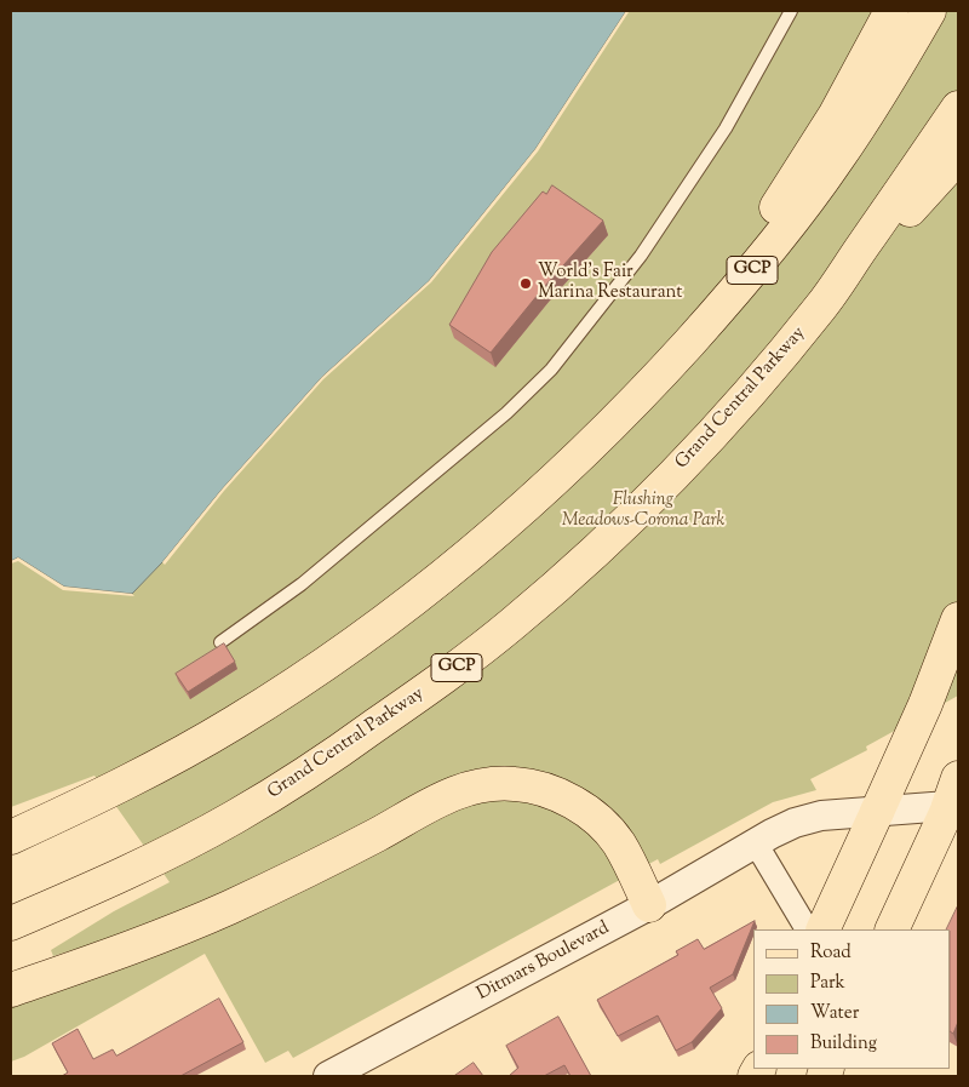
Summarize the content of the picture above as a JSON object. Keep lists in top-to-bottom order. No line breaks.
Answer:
{"streets":{"main road":["GCP","Grand Central Parkway"],"street":["Ditmars Boulevard"]},"parks":["Flushing Meadows-Corona Park"],"places":["World's Fair Marina Restaurant"],"legend":["Road","Park","Water","Building"]}
